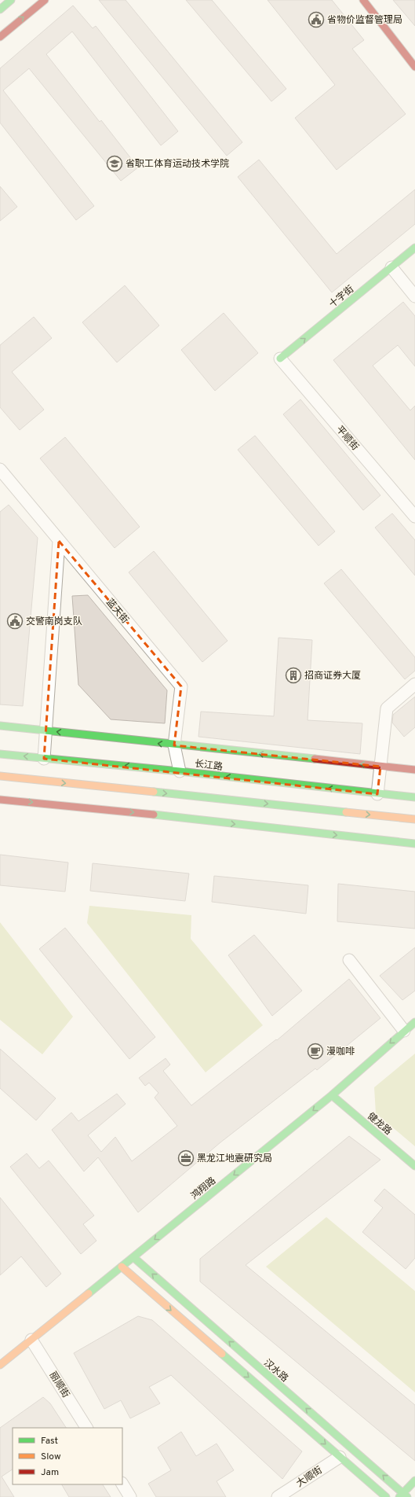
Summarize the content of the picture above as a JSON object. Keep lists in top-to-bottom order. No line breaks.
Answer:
{"streets":{"main road":["十字街","长江路","健龙路","鸿翔路","汉水路"],"street":["平顺街","蓝天街","丽顺街","大顺街"]},"crossings":[["十字街","平顺街"],["蓝天街","长江路"],["健龙路","鸿翔路"],["鸿翔路","汉水路"],["鸿翔路","丽顺街"]],"one_way":["十字街","鸿翔路"],"places":{"public building":["省物价监督管理局","交警南岗支队"],"school or university":["省职工体育运动技术学院"],"building":["招商证券大厦"],"cafe":["漫咖啡"],"office":["黑龙江地震研究局"]},"legend":["Fast","Slow","Jam"]}
